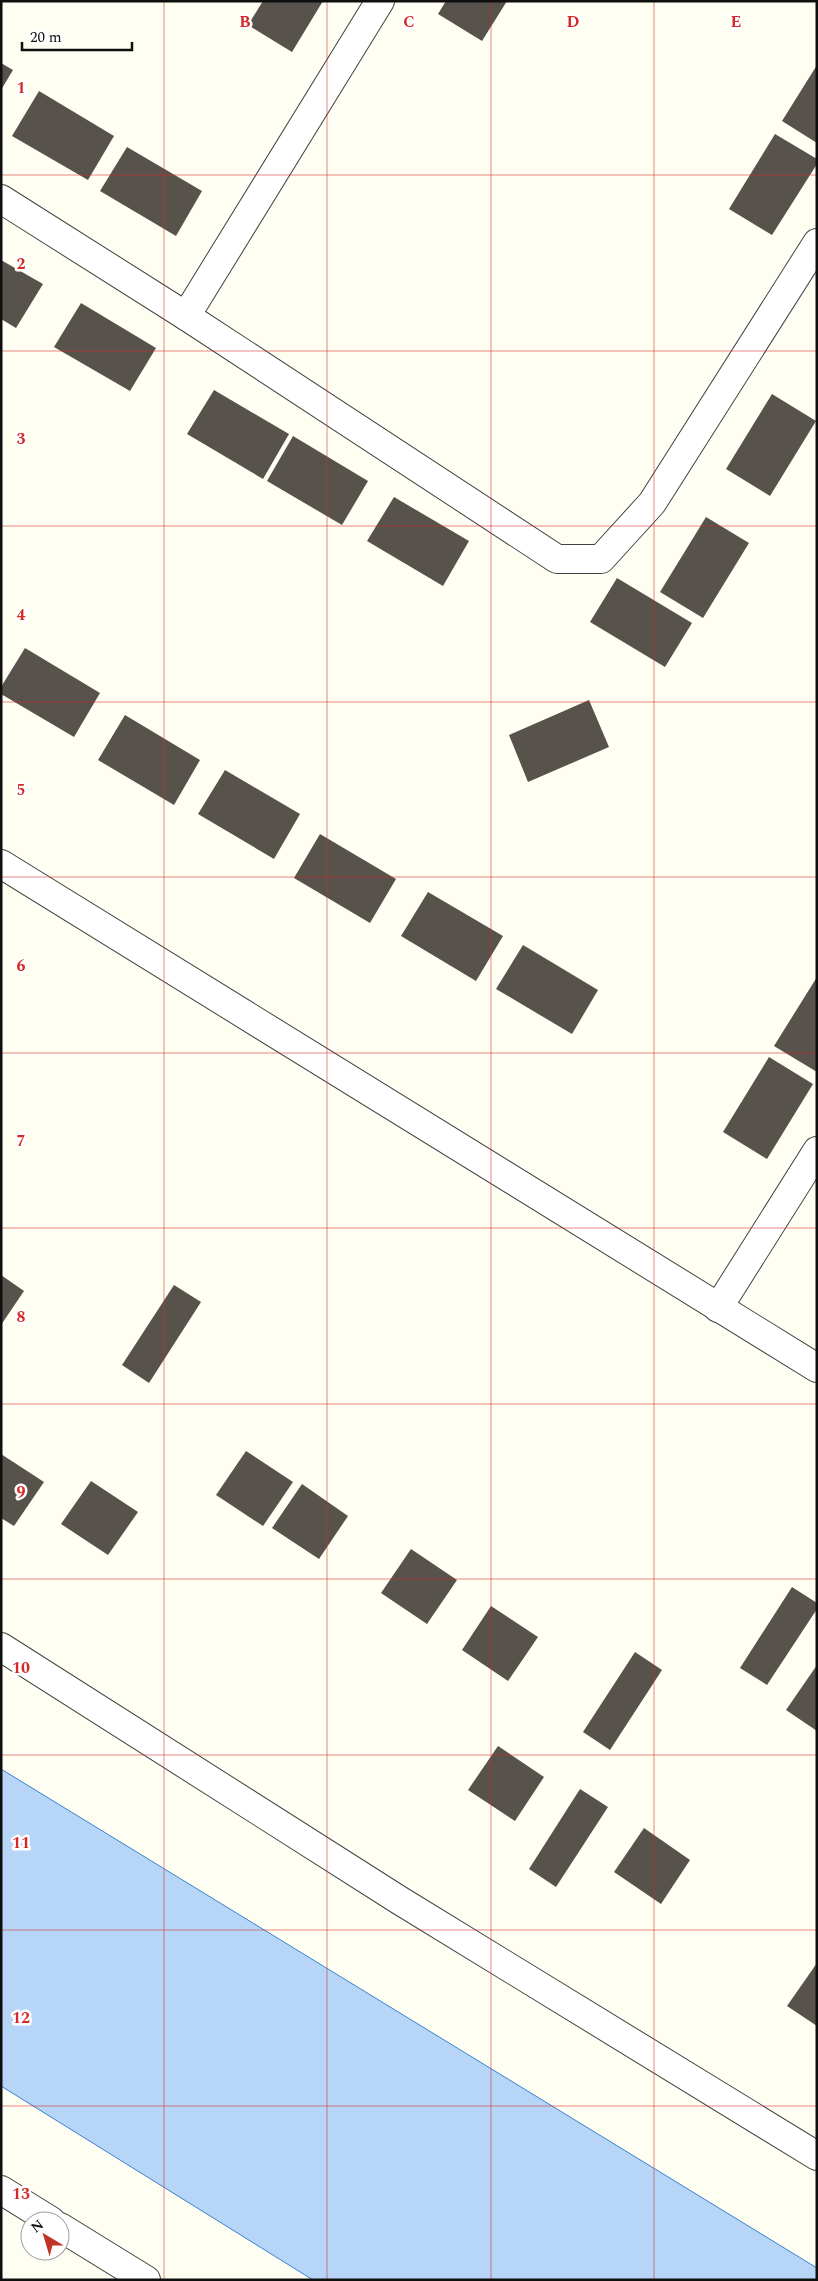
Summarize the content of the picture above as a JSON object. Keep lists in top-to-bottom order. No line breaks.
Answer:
{"scale_bar":"20 m","north":"top left","grid":{"columns":["B","C","D","E"],"rows":["1","2","3","4","5","6","7","8","9","10","11","12","13"]}}
